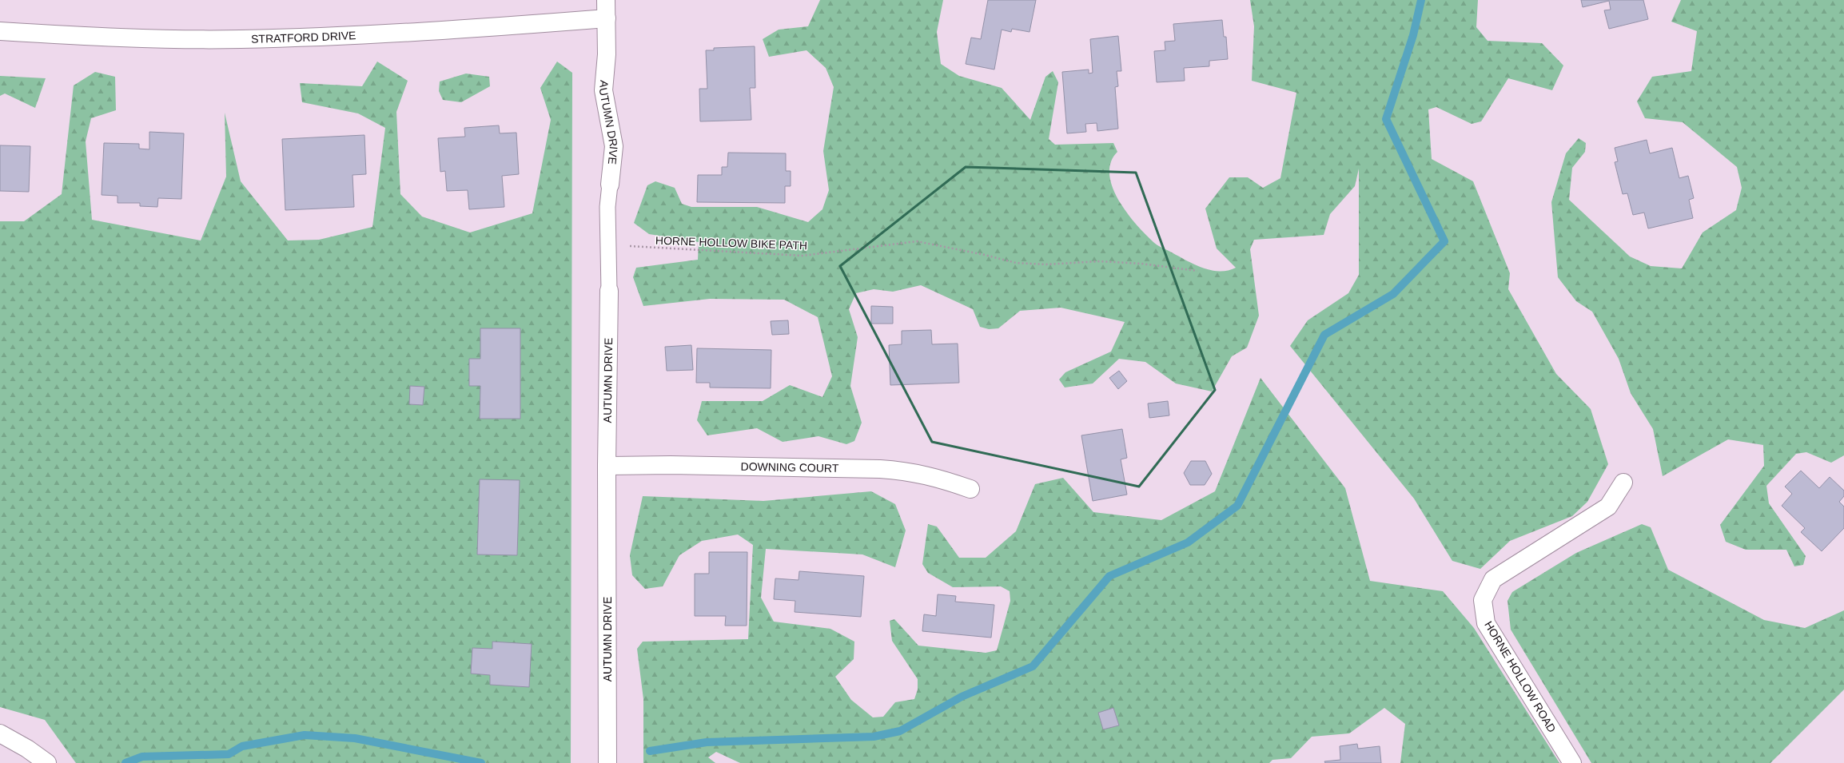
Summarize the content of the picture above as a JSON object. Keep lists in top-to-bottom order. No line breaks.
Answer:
{"streets":{"street":["STRATFORD DRIVE","AUTUMN DRIVE","DOWNING COURT","HORNE HOLLOW ROAD"],"path":["HORNE HOLLOW BIKE PATH"]},"crossings":[["STRATFORD DRIVE","AUTUMN DRIVE"],["AUTUMN DRIVE","HORNE HOLLOW BIKE PATH"],["AUTUMN DRIVE","DOWNING COURT"]]}
